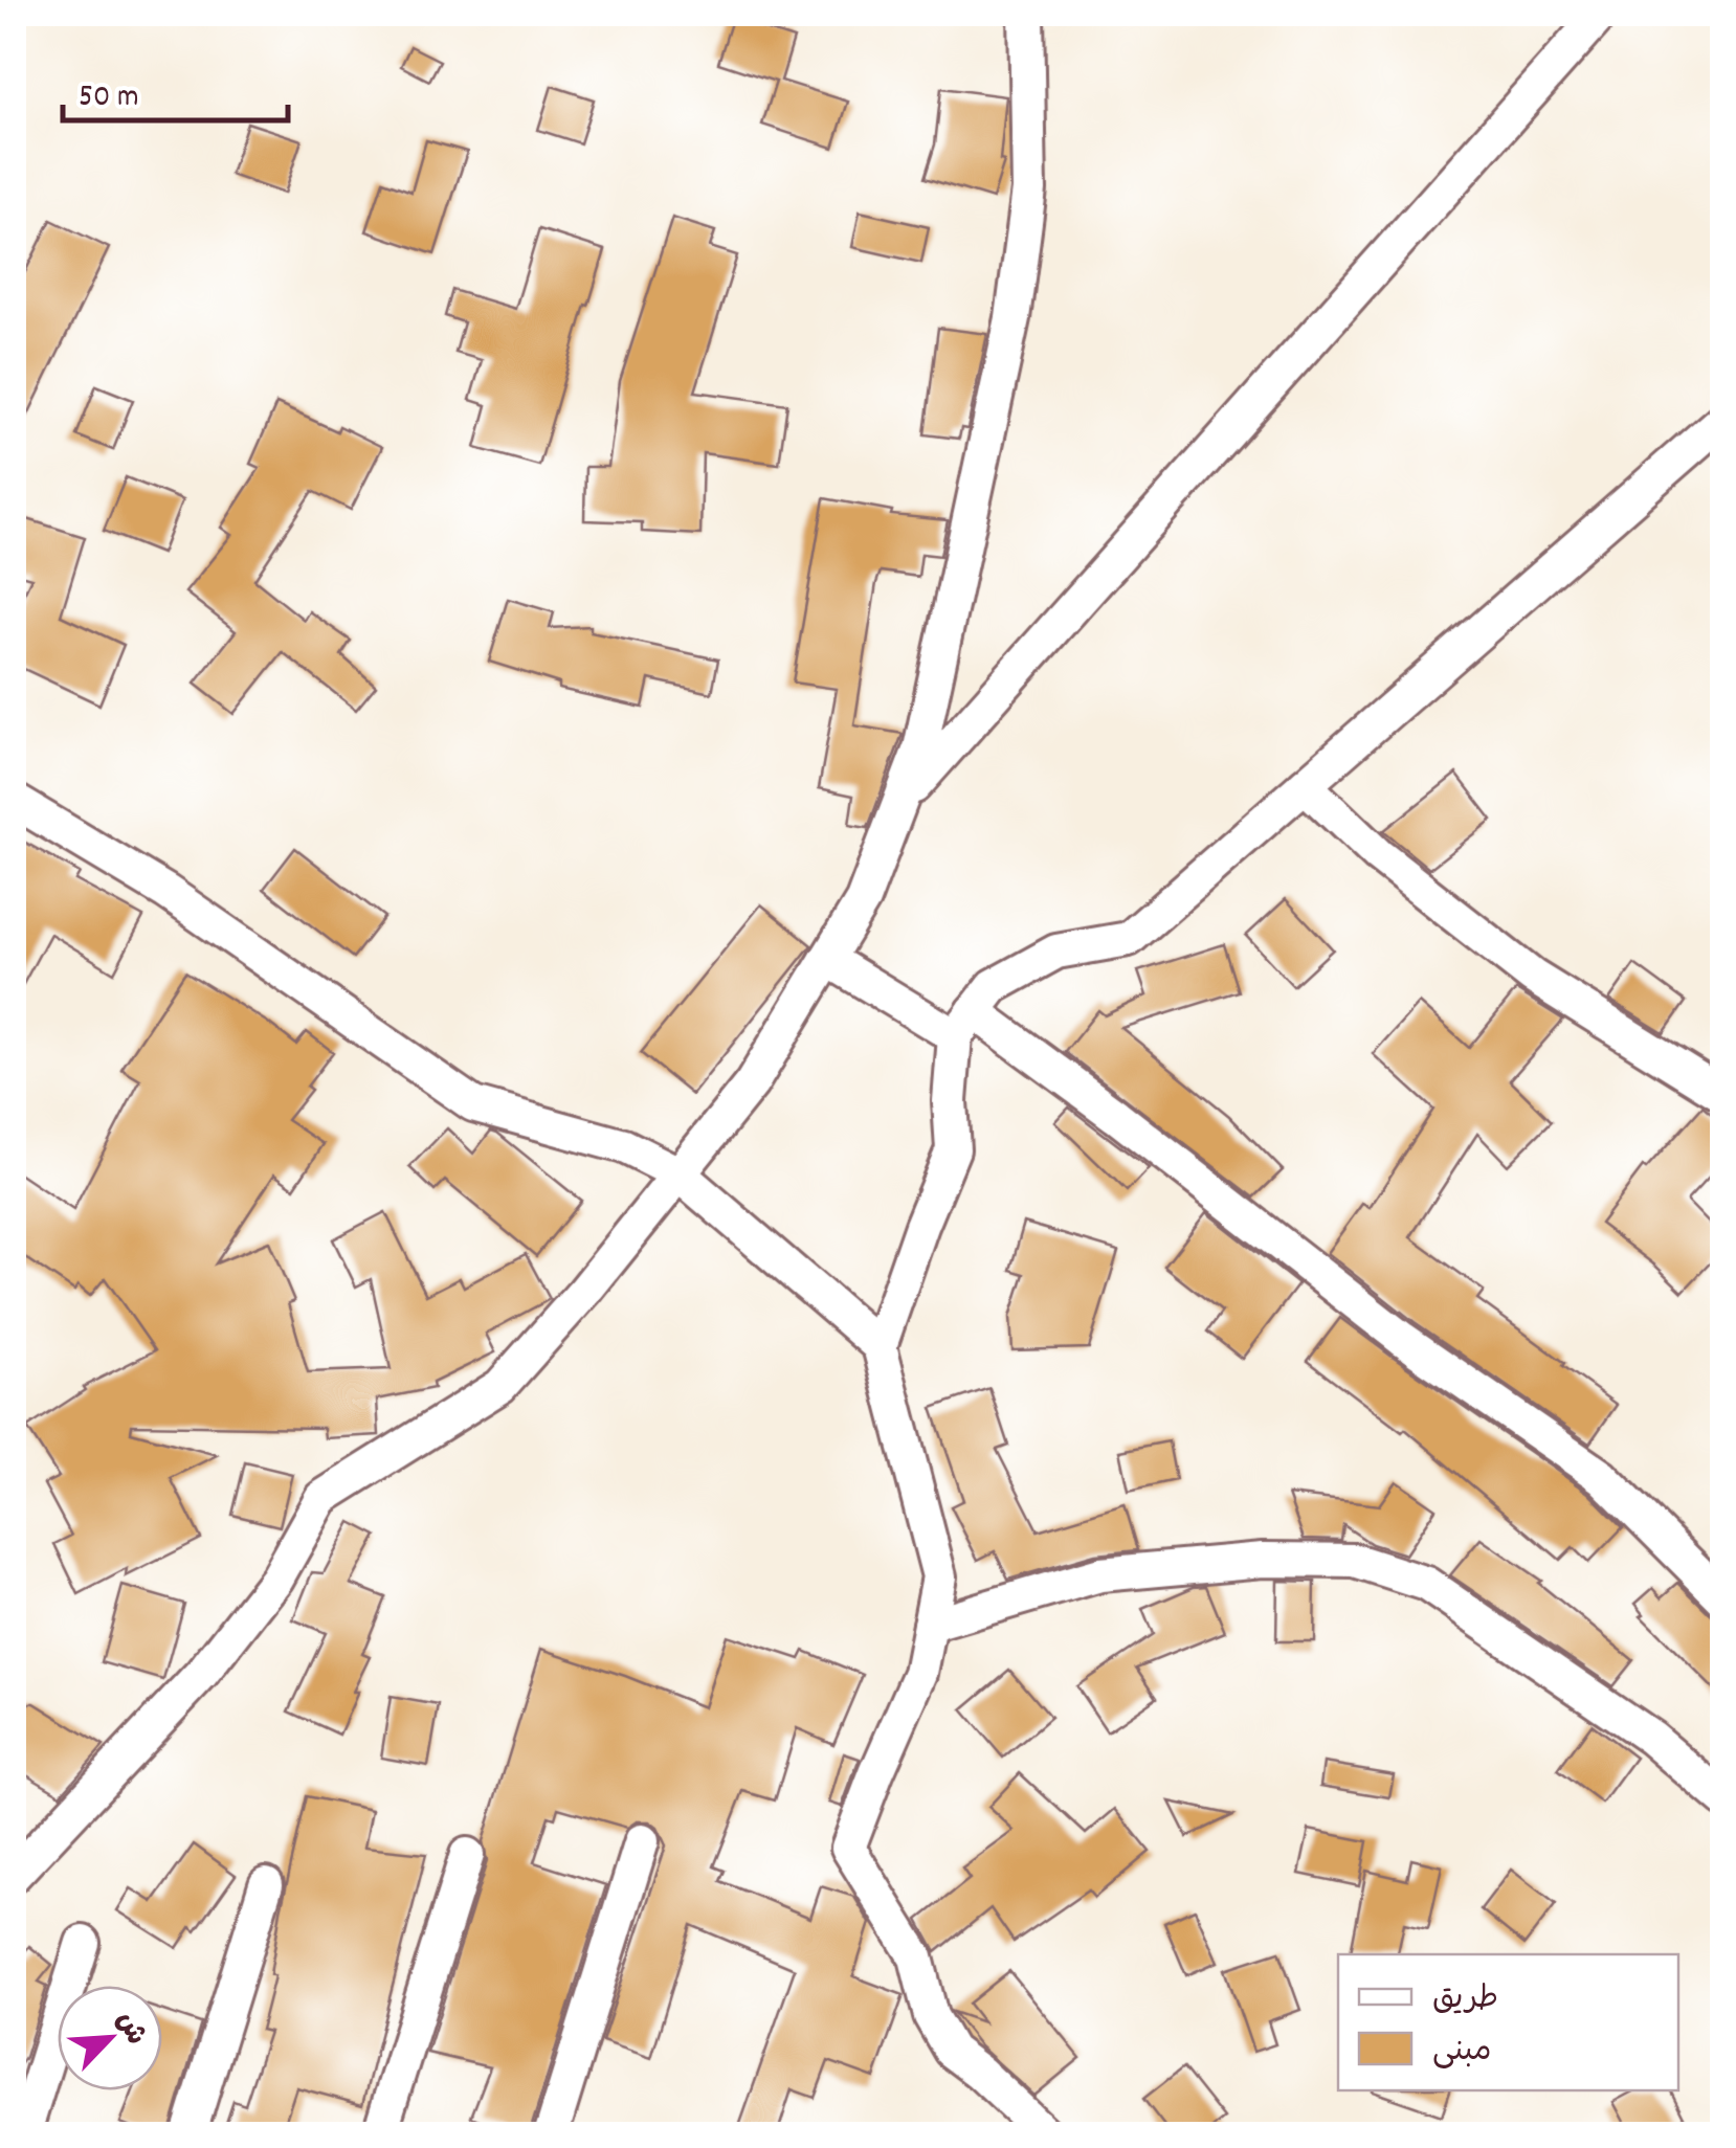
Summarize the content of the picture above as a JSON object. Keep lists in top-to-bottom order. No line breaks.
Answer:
{"legend":["طريق","مبنى"],"scale_bar":"50 m","north":"top right"}
